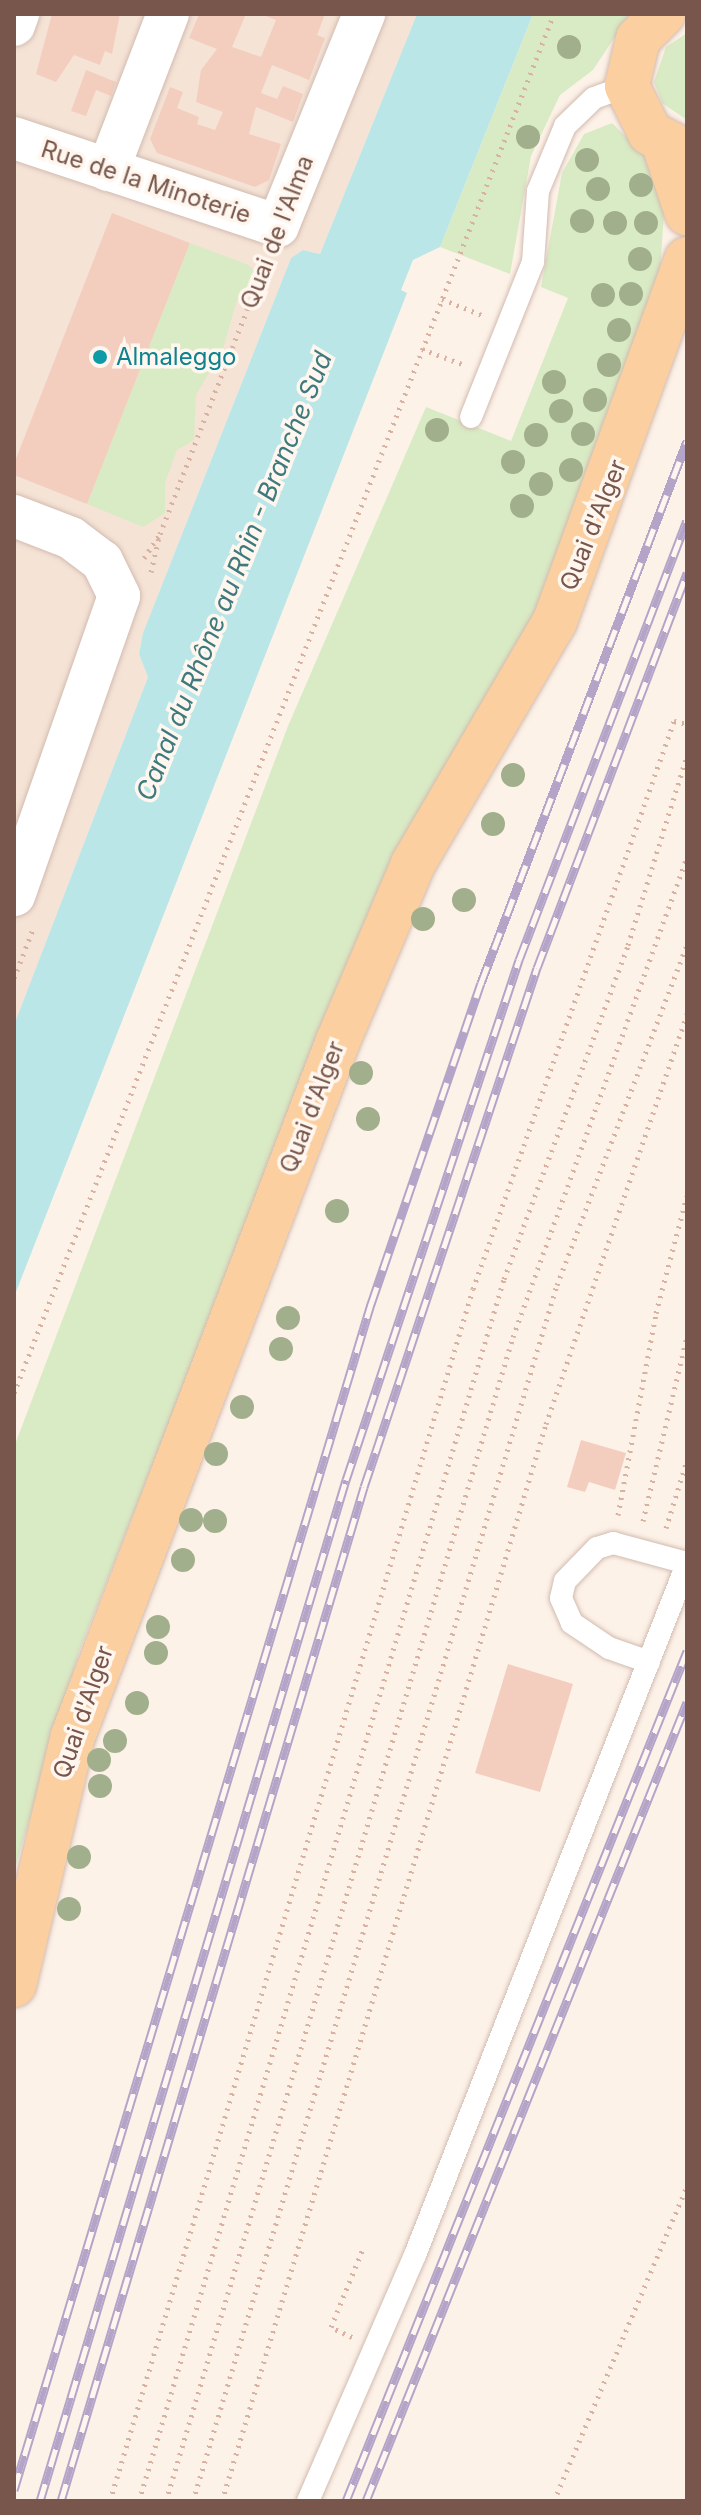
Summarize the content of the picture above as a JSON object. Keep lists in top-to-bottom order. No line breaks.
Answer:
{"streets":{"main road":["Quai d'Alger"],"street":["Rue de la Minoterie","Quai de l'Alma"]},"crossings":[["Rue de la Minoterie","Quai de l'Alma"]],"water":["Canal du Rhône au Rhin - Branche Sud"],"places":["Almaleggo"]}
